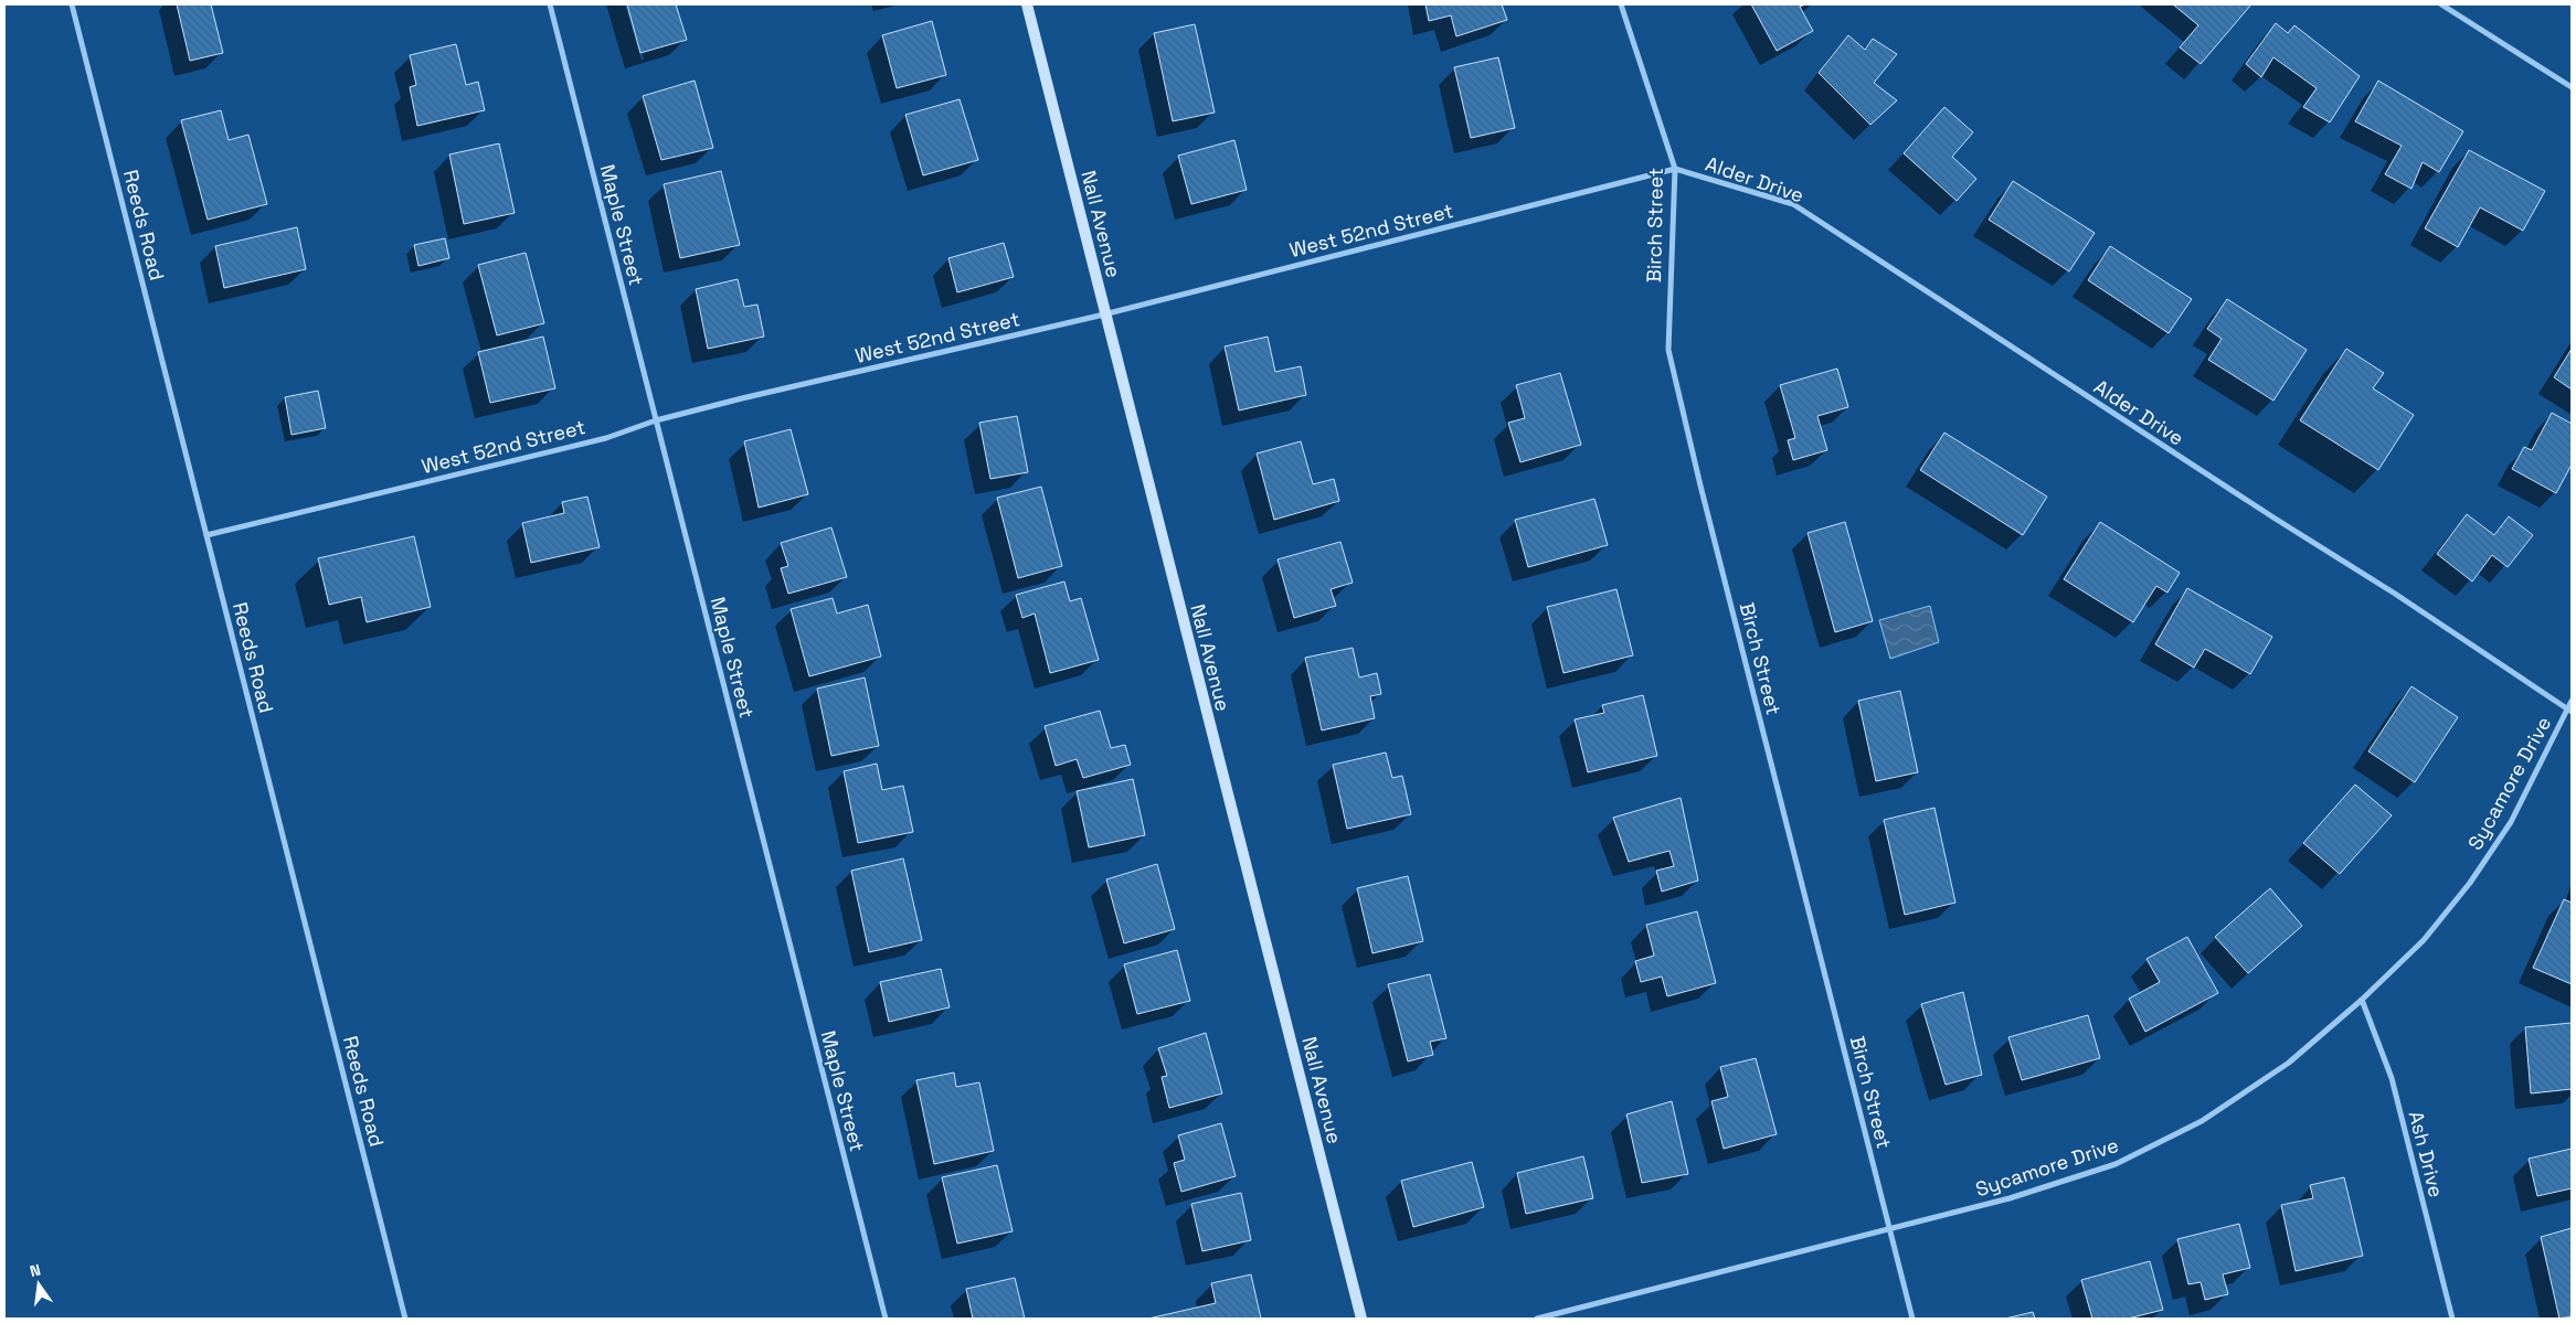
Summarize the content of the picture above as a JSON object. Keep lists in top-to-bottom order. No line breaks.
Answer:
{"streets":{"street":["Alder Drive","Nall Avenue","Reeds Road","Maple Street","Birch Street","West 52nd Street","Sycamore Drive","Ash Drive"]},"crossings":[["Alder Drive","Birch Street"],["Alder Drive","West 52nd Street"],["Alder Drive","Sycamore Drive"],["Nall Avenue","West 52nd Street"],["Reeds Road","West 52nd Street"],["Maple Street","West 52nd Street"],["Birch Street","West 52nd Street"],["Birch Street","Sycamore Drive"],["Sycamore Drive","Ash Drive"]],"north":"top"}
